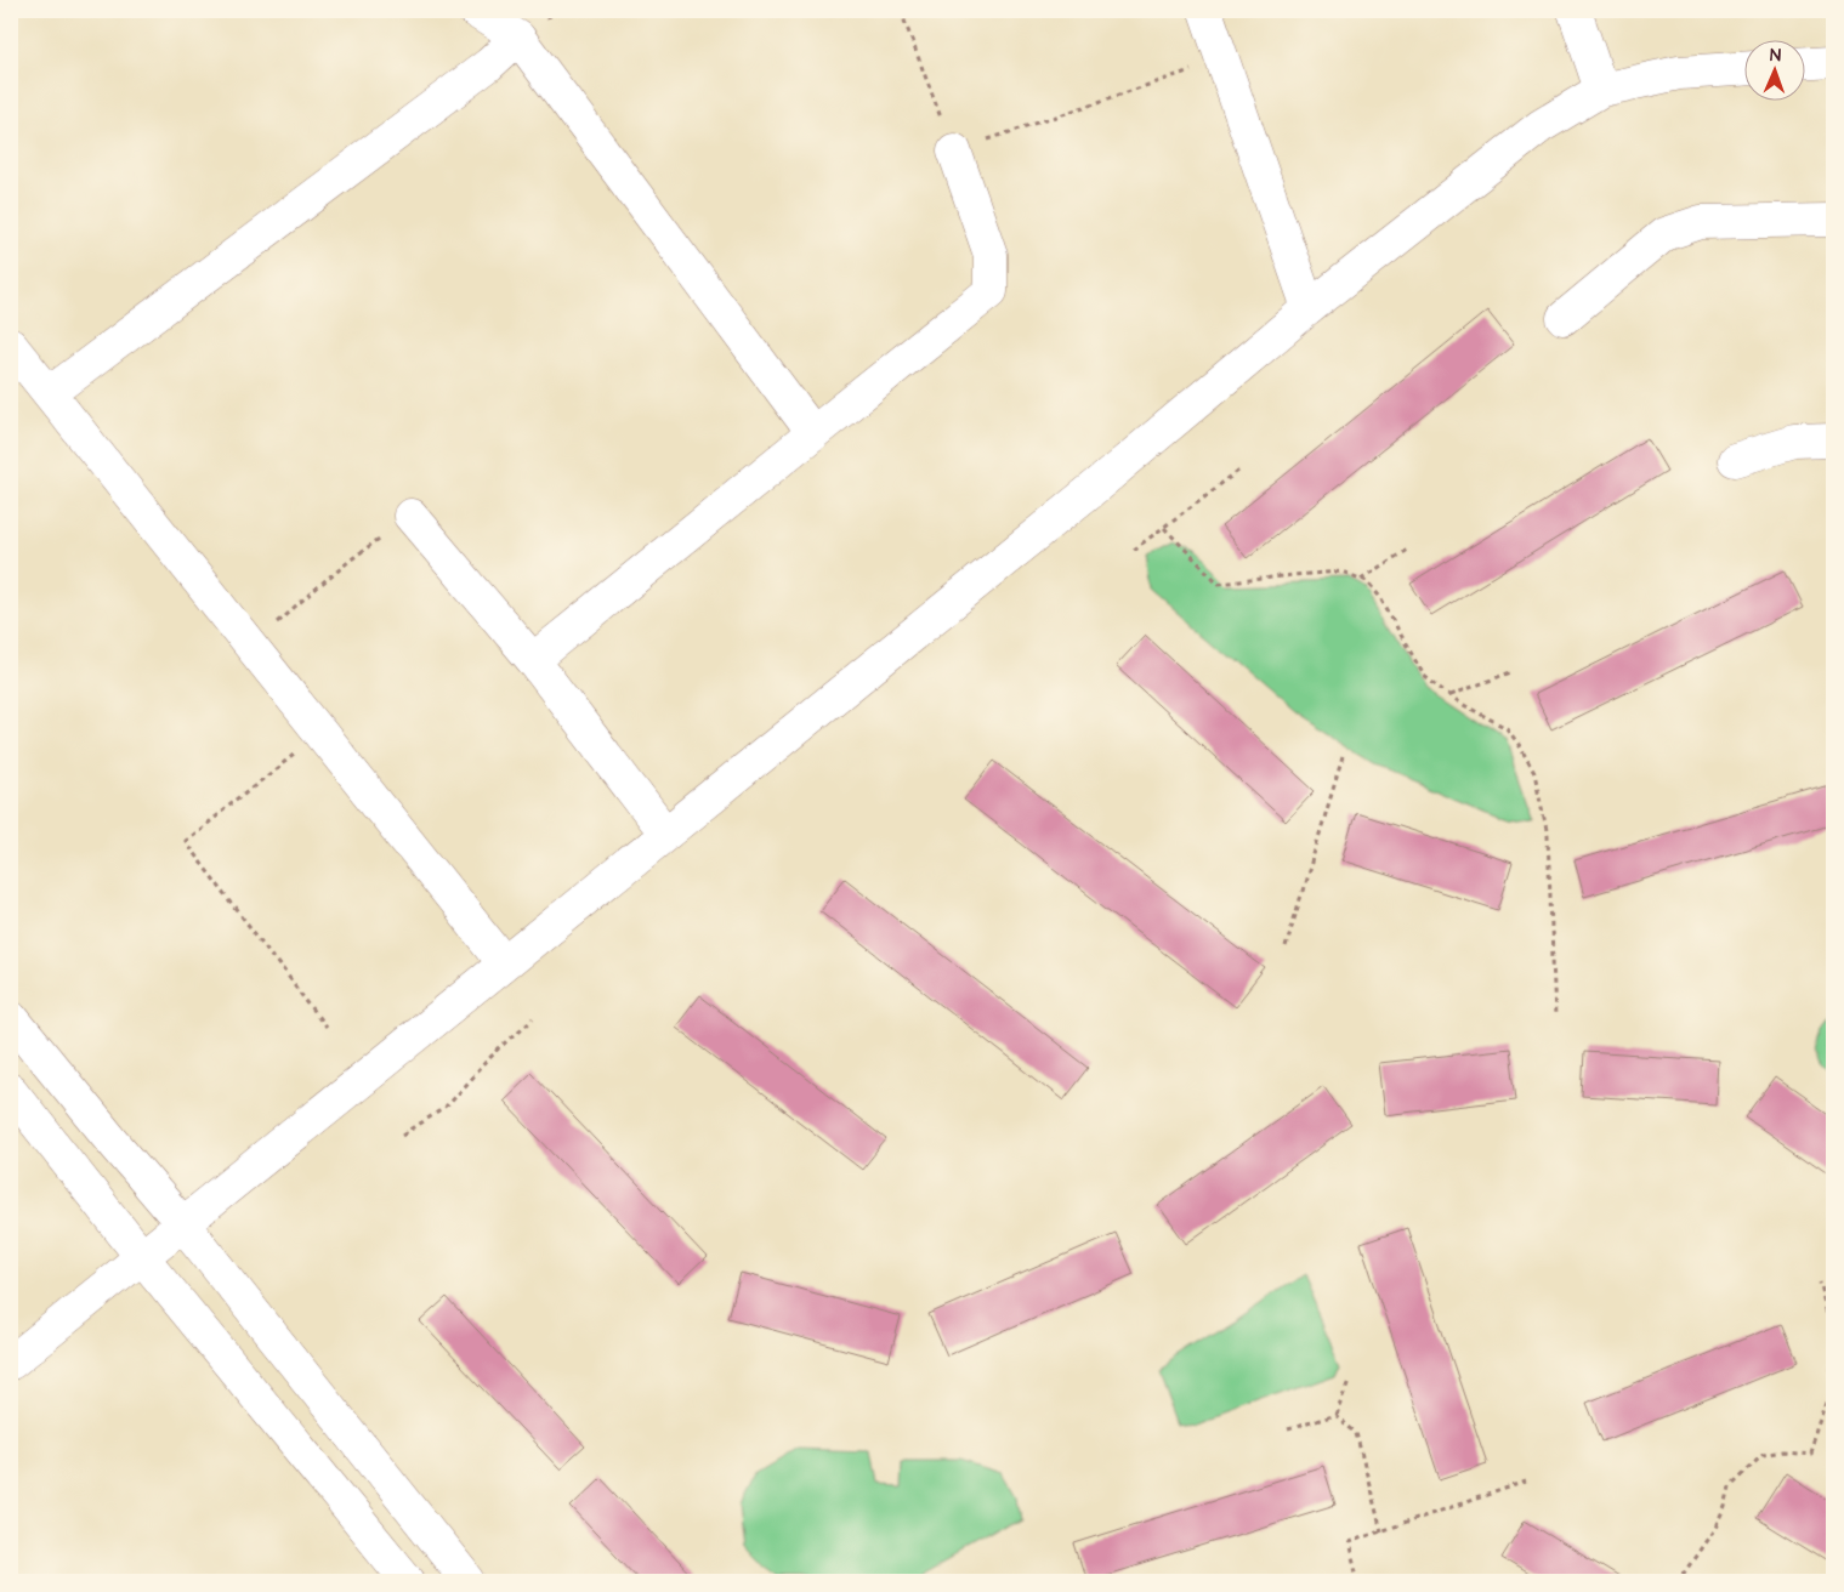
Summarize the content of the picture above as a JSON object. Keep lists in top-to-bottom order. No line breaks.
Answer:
{"north":"top"}
